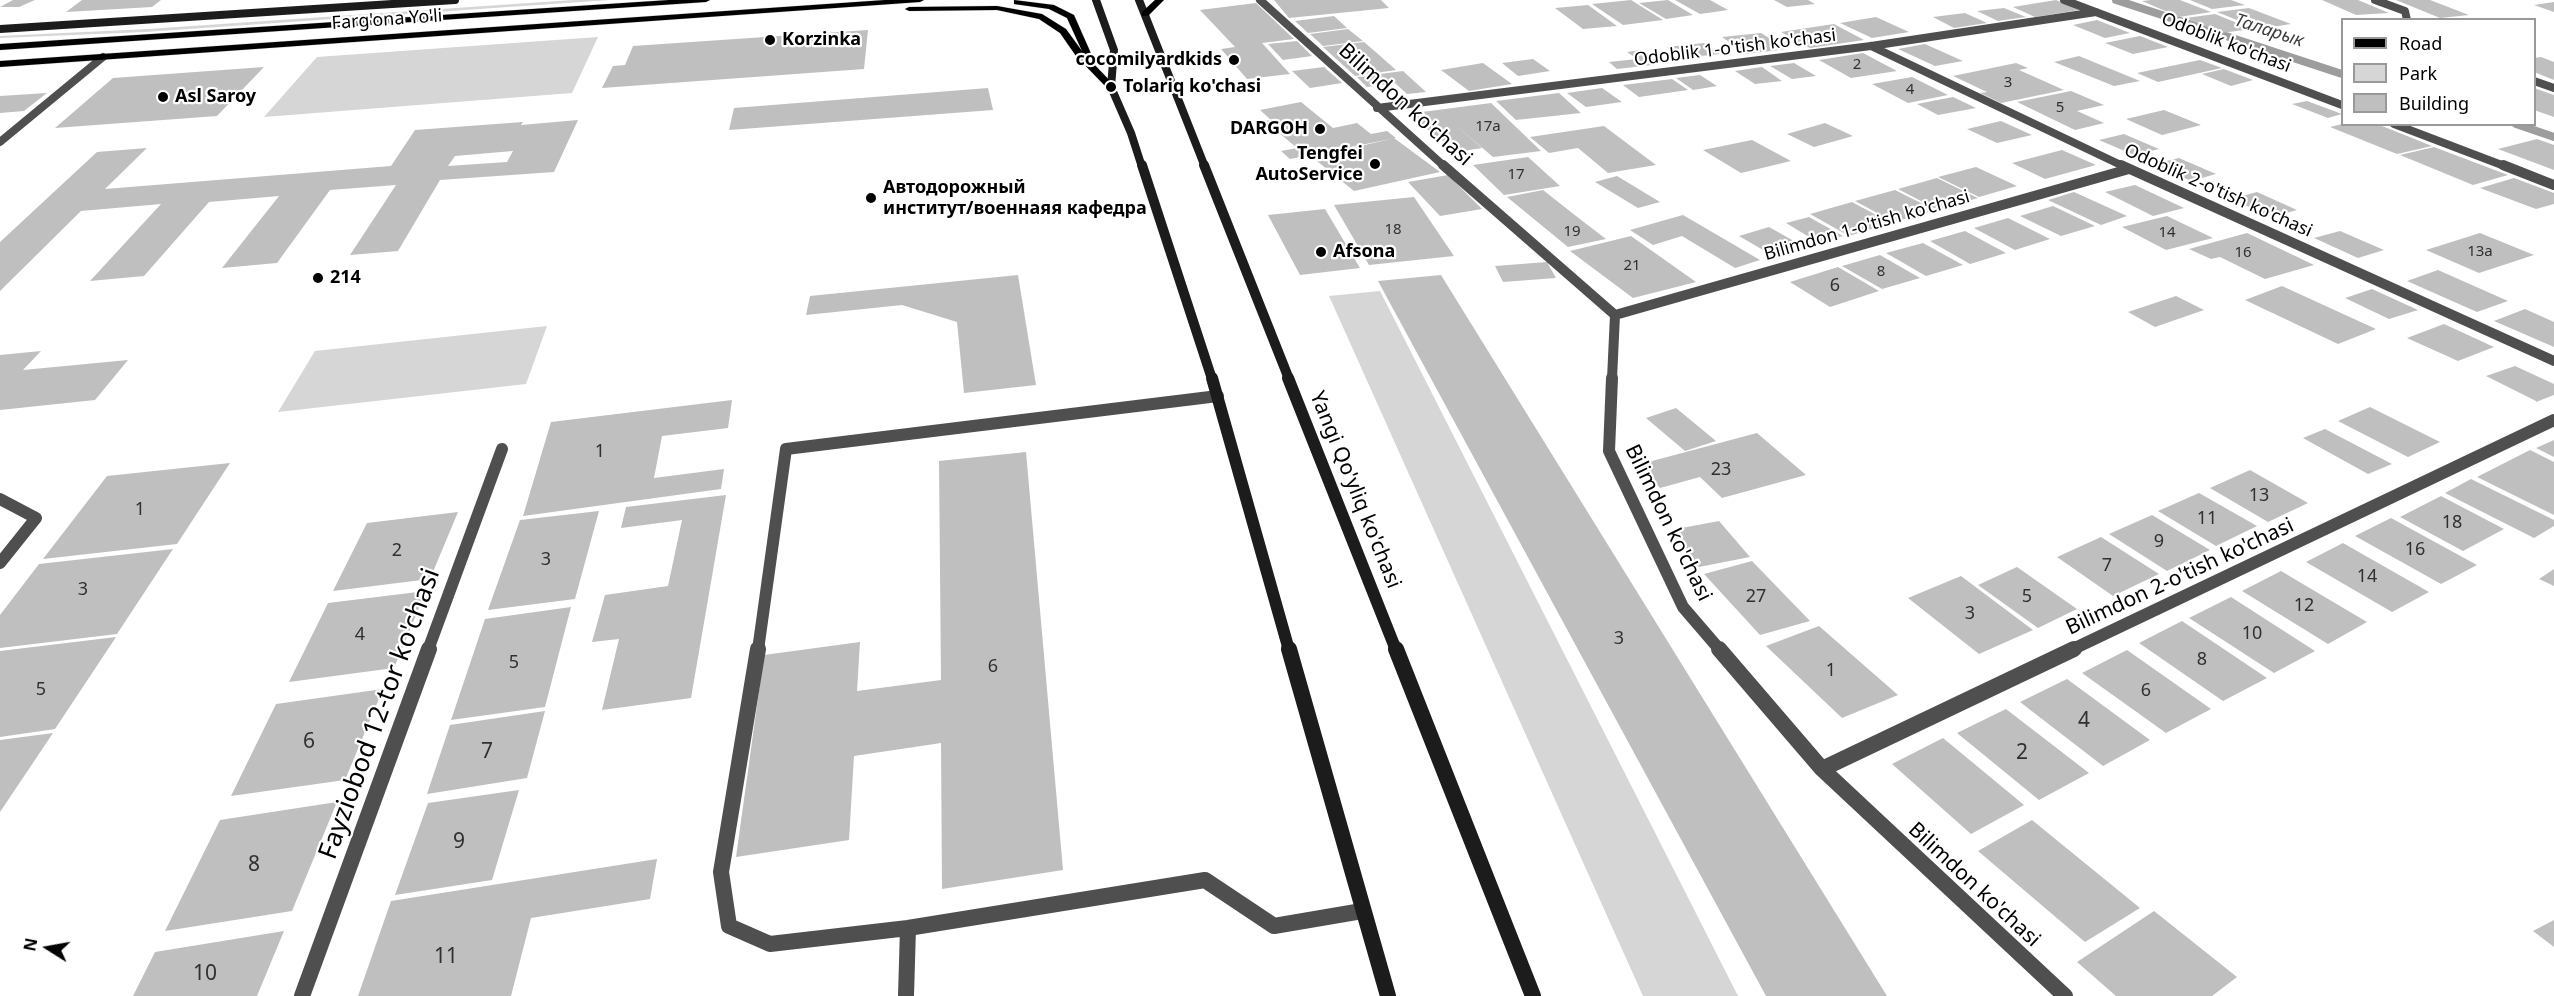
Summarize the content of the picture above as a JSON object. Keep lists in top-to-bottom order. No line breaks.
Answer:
{"streets":{"main road":["Farg'ona Yo'li","Yangi Qo'yliq ko'chasi"],"street":["Odoblik ko'chasi","Odoblik 1-o'tish ko'chasi","Bilimdon ko'chasi","Odoblik 2-o'tish ko'chasi","Bilimdon 1-o'tish ko'chasi","Bilimdon 2-o'tish ko'chasi","Fayziobod 12-tor ko'chasi"]},"crossings":[["Odoblik ko'chasi","Odoblik 1-o'tish ko'chasi"],["Odoblik 1-o'tish ko'chasi","Bilimdon ko'chasi"],["Odoblik 1-o'tish ko'chasi","Odoblik 2-o'tish ko'chasi"],["Bilimdon ko'chasi","Bilimdon 1-o'tish ko'chasi"],["Bilimdon ko'chasi","Bilimdon 2-o'tish ko'chasi"],["Odoblik 2-o'tish ko'chasi","Bilimdon 1-o'tish ko'chasi"]],"water":["Таларык"],"places":["Korzinka","cocomilyardkids","Tolariq ko'chasi","Asl Saroy","DARGOH","Tengfei AutoService","Автодорожный институт/военнаяя кафедра","Afsona","214"],"house_numbers":["2","3","4","5","17a","17","18","19","14","13a","16","21","8","6","1","23","13","1","11","18","9","16","2","3","7","14","3","27","5","12","3","10","4","3","8","5","6","1","5","6","4","6","7","2","9","8","11","10"],"legend":["Road","Park","Building"],"north":"left"}
